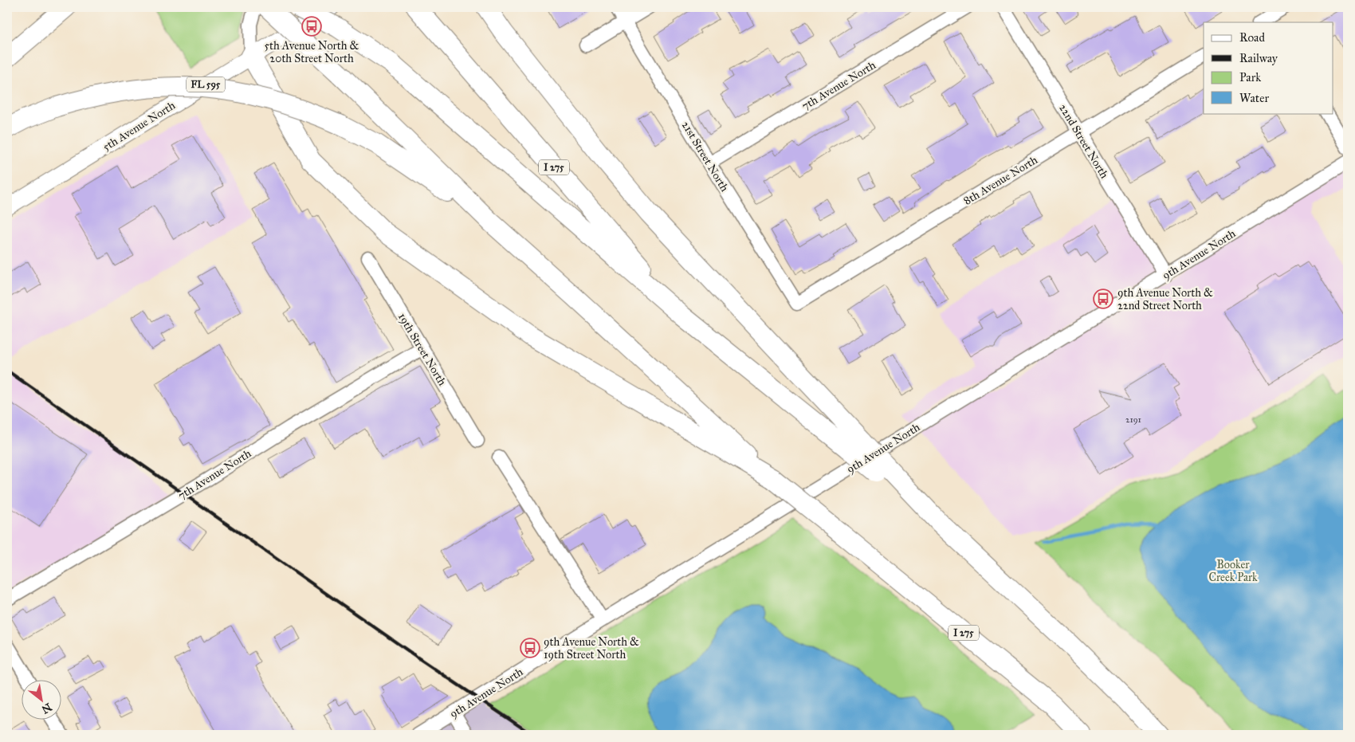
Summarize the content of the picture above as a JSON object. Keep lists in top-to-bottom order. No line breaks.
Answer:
{"streets":{"highway":["I 275"],"main road":["FL 595","5th Avenue North"],"street":["7th Avenue North","22nd Street North","21st Street North","8th Avenue North","9th Avenue North","19th Street North"]},"crossings":[["7th Avenue North","21st Street North"],["7th Avenue North","19th Street North"],["22nd Street North","8th Avenue North"],["22nd Street North","9th Avenue North"],["21st Street North","8th Avenue North"]],"parks":["Booker Creek Park"],"places":{"bus stop":["5th Avenue North & 20th Street North","9th Avenue North & 22nd Street North","9th Avenue North & 19th Street North"]},"house_numbers":["2191"],"legend":["Road","Railway","Park","Water"],"north":"bottom right"}
